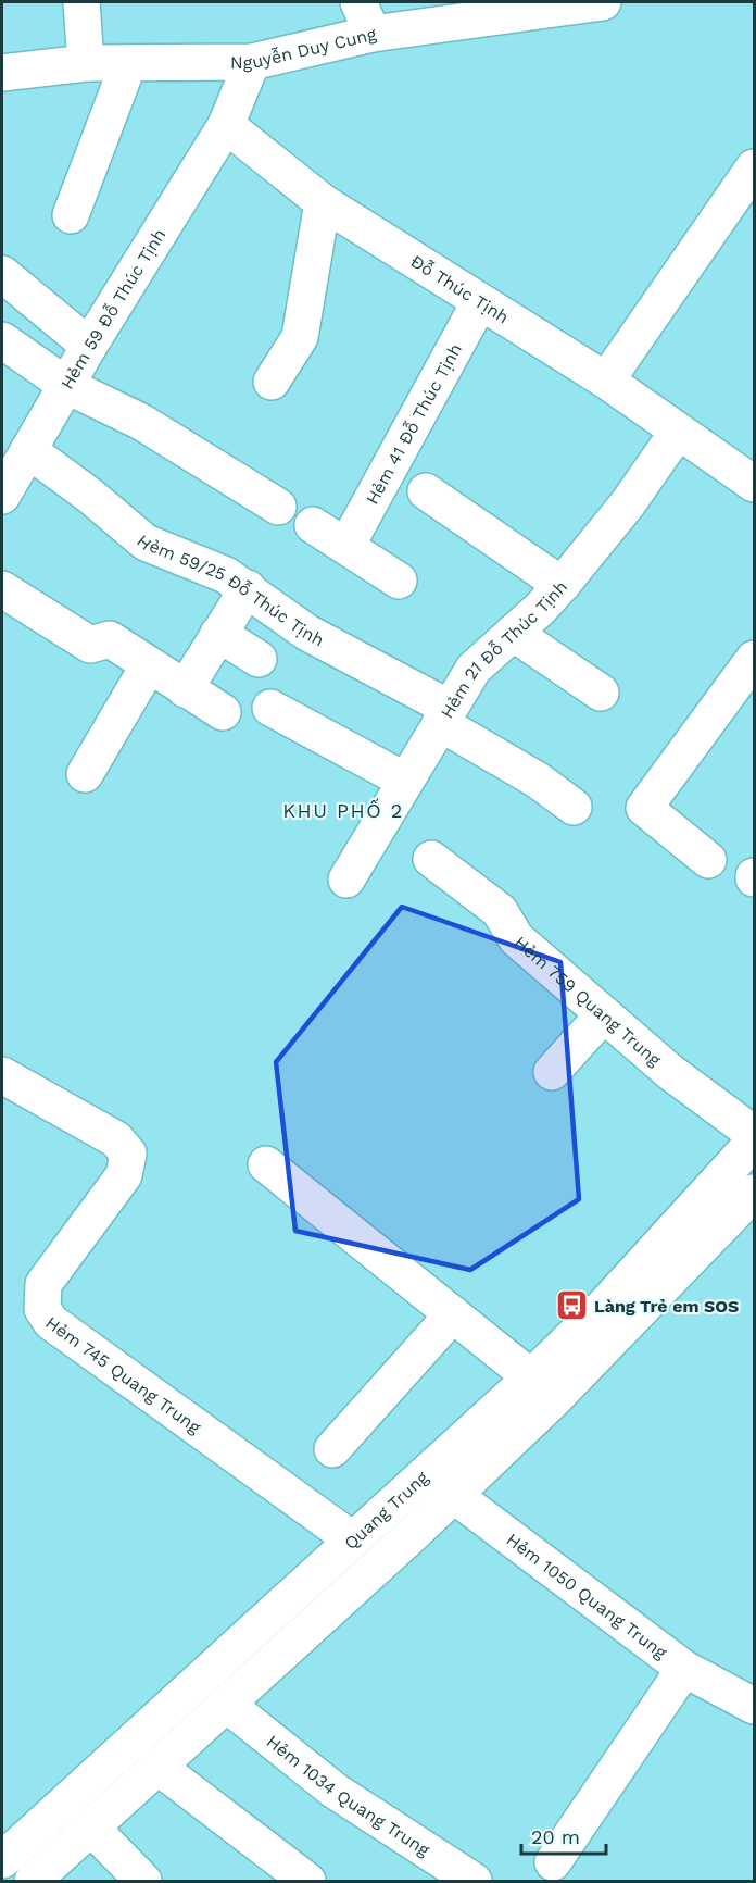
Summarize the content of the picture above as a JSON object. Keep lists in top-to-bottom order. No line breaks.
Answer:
{"streets":{"street":["Nguyễn Duy Cung","Đỗ Thúc Tịnh","Hẻm 59 Đỗ Thúc Tịnh","Hẻm 41 Đỗ Thúc Tịnh","Hẻm 59/25 Đỗ Thúc Tịnh","Hẻm 21 Đỗ Thúc Tịnh","Hẻm 759 Quang Trung","Hẻm 745 Quang Trung","Quang Trung","Hẻm 1050 Quang Trung","Hẻm 1034 Quang Trung"]},"crossings":[["Đỗ Thúc Tịnh","Hẻm 59 Đỗ Thúc Tịnh"],["Đỗ Thúc Tịnh","Hẻm 41 Đỗ Thúc Tịnh"],["Đỗ Thúc Tịnh","Hẻm 21 Đỗ Thúc Tịnh"],["Hẻm 59 Đỗ Thúc Tịnh","Hẻm 59/25 Đỗ Thúc Tịnh"],["Hẻm 59/25 Đỗ Thúc Tịnh","Hẻm 21 Đỗ Thúc Tịnh"],["Hẻm 745 Quang Trung","Quang Trung"],["Quang Trung","Hẻm 1050 Quang Trung"],["Quang Trung","Hẻm 1034 Quang Trung"]],"districts":["KHU PHỐ 2"],"places":{"bus stop":["Làng Trẻ em SOS"]},"scale_bar":"20 m"}
